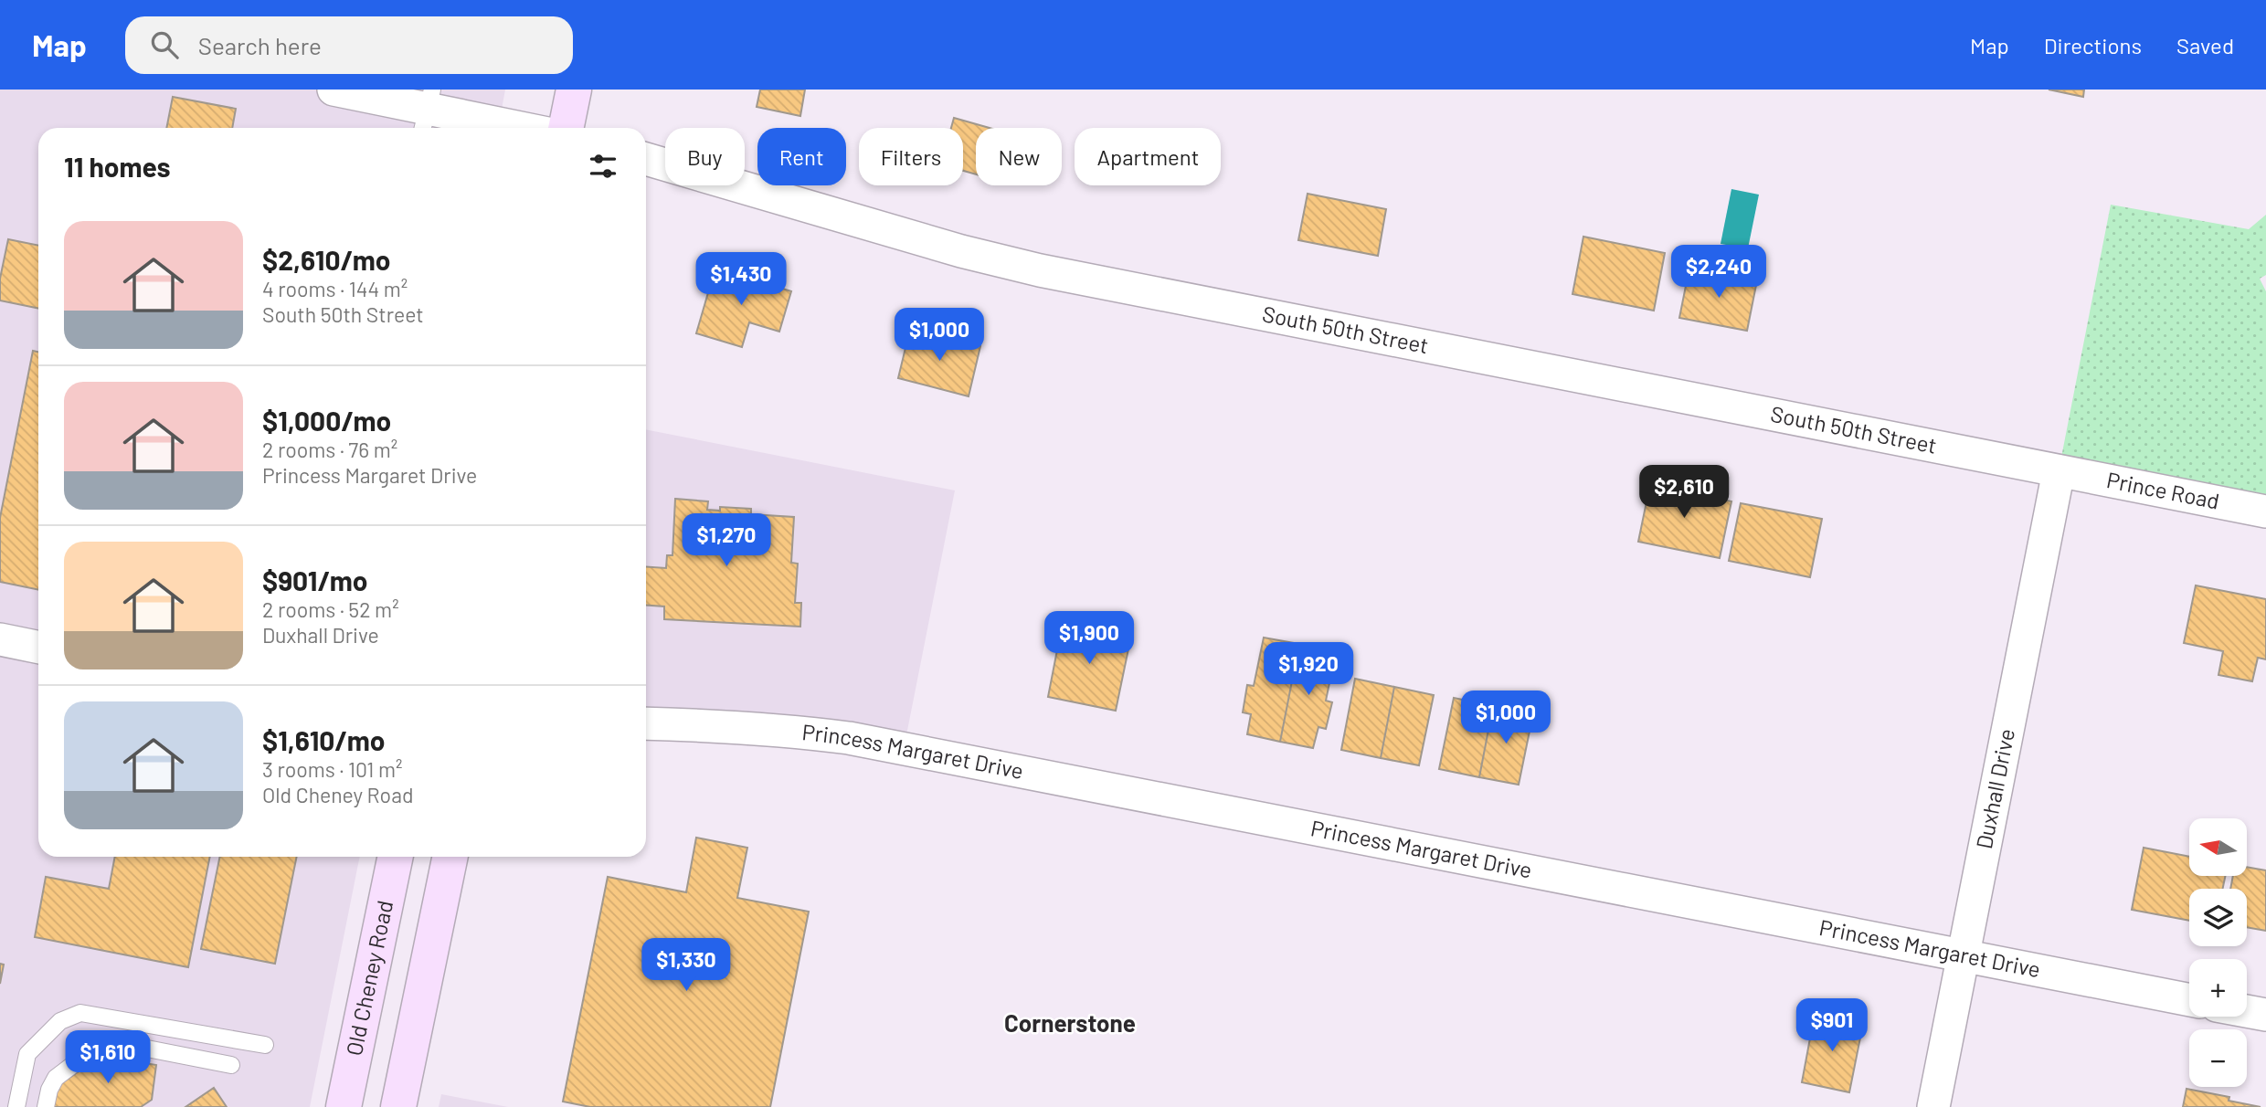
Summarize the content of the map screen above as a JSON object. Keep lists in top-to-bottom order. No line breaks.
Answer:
{"streets":{"main road":["Old Cheney Road"],"street":["South 50th Street","Prince Road","Princess Margaret Drive","Duxhall Drive"]},"crossings":[["South 50th Street","Prince Road"],["South 50th Street","Duxhall Drive"],["Prince Road","Duxhall Drive"],["Princess Margaret Drive","Duxhall Drive"]],"districts":["Cornerstone"],"north":"left","page":{"header":"Map","search":"Search here","nav":["Map","Directions","Saved"],"chip":["Buy","Rent","Filters","New","Apartment"],"heading":"11 homes","list":[{"name":"$2,610/mo","note":"4 rooms · 144 m² · South 50th Street"},{"name":"$1,000/mo","note":"2 rooms · 76 m² · Princess Margaret Drive"},{"name":"$901/mo","note":"2 rooms · 52 m² · Duxhall Drive"},{"name":"$1,610/mo","note":"3 rooms · 101 m² · Old Cheney Road"}],"price":["$2,240","$1,430","$1,000","$2,610","$1,270","$1,900","$1,920","$1,000","$1,330","$901","$1,610"],"map_buttons":["+","−"]}}
